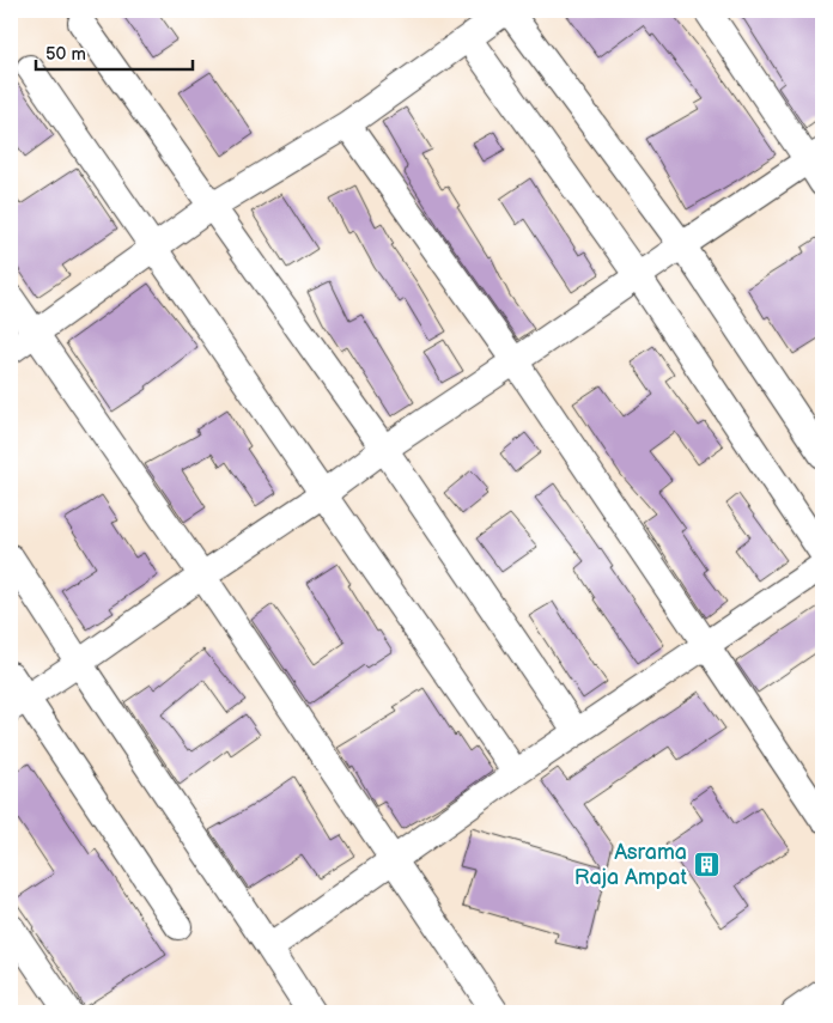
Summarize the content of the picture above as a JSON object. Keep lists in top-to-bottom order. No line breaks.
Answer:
{"places":{"building":["Asrama Raja Ampat"]},"scale_bar":"50 m"}
